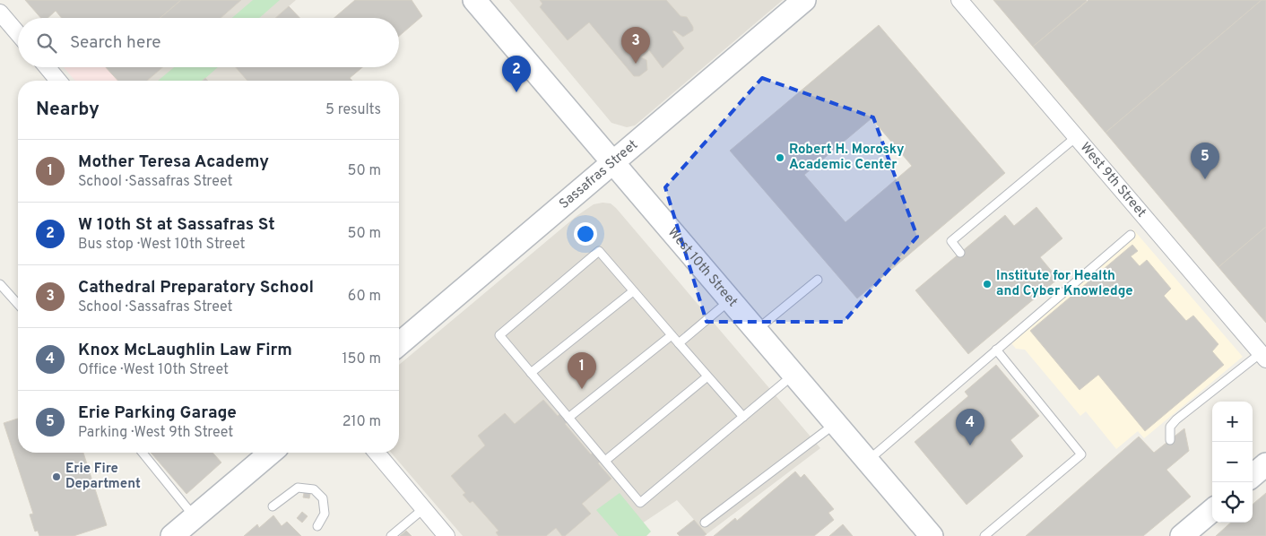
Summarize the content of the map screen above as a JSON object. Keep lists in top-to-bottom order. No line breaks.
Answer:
{"streets":{"street":["Sassafras Street","West 9th Street","West 10th Street"]},"crossings":[["Sassafras Street","West 10th Street"]],"places":["Robert H. Morosky Academic Center","Institute for Health and Cyber Knowledge","Erie Fire Department"],"page":{"search":"Search here","pins":["3","2","5","1","4"],"heading":["Nearby","5 results"],"list":[{"mark":"1","name":"Mother Teresa Academy","note":"School · Sassafras Street","value":"50 m"},{"mark":"2","name":"W 10th St at Sassafras St","note":"Bus stop · West 10th Street","value":"50 m"},{"mark":"3","name":"Cathedral Preparatory School","note":"School · Sassafras Street","value":"60 m"},{"mark":"4","name":"Knox McLaughlin Law Firm","note":"Office · West 10th Street","value":"150 m"},{"mark":"5","name":"Erie Parking Garage","note":"Parking · West 9th Street","value":"210 m"}],"map_buttons":["+","−"]}}
